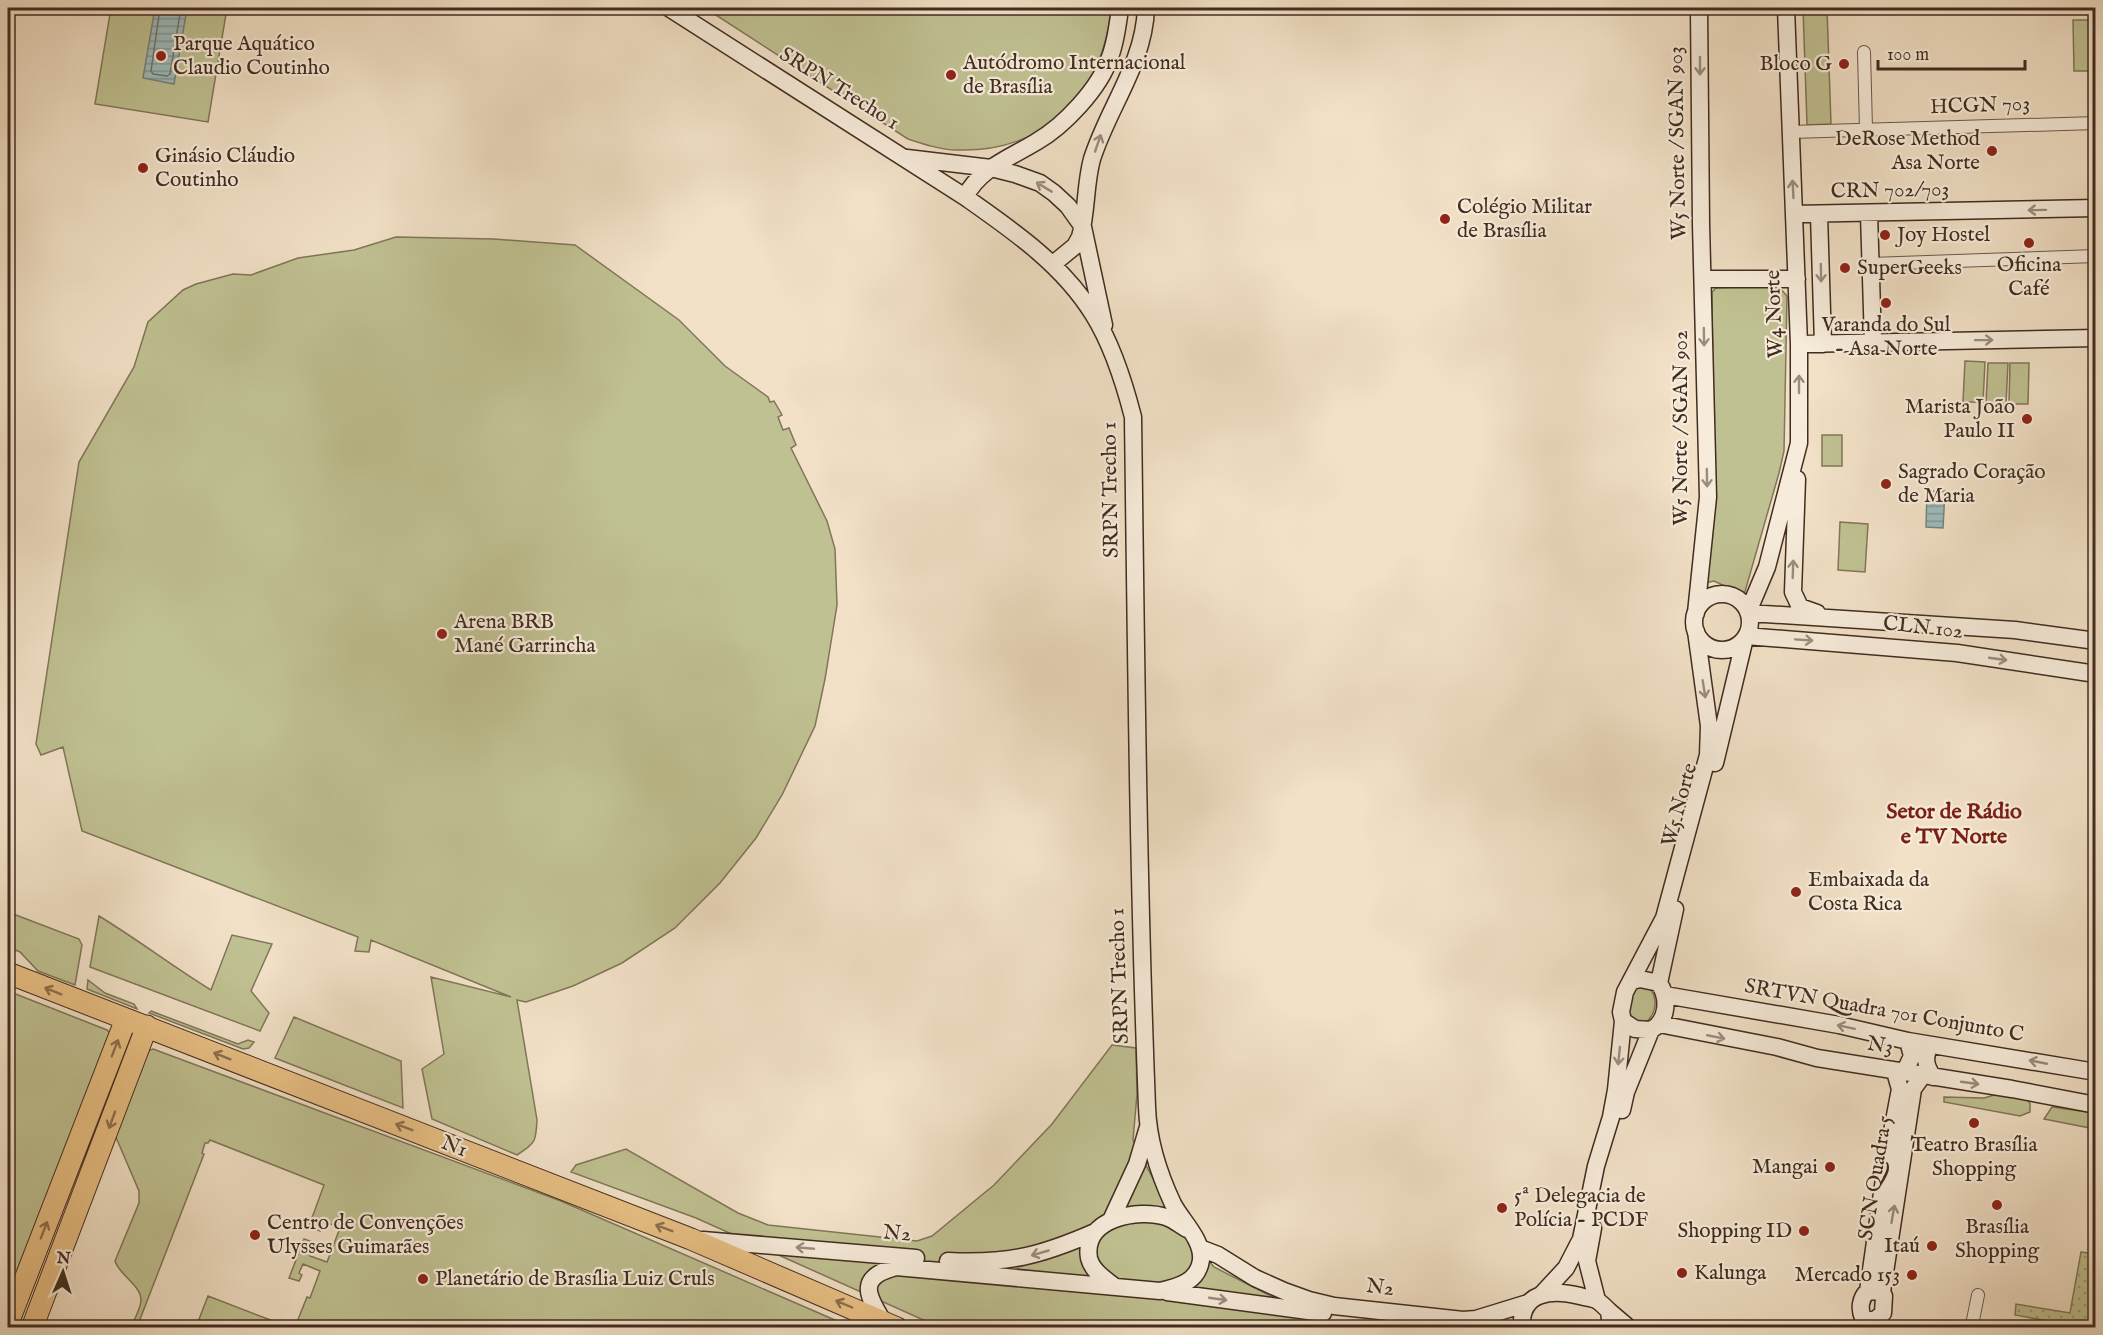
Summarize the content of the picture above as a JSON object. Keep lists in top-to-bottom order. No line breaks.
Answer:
{"streets":{"highway":["N1"],"main road":["SRPN Trecho 1","W5 Norte / SGAN 903","CRN 702/703","W4 Norte","W5 Norte / SGAN 902","CLN 102","W5 Norte","SRTVN Quadra 701 Conjunto C","N3","SCN Quadra 5","N2"],"street":["HCGN 703"]},"crossings":[["SRPN Trecho 1","N2"],["HCGN 703","W4 Norte"],["W5 Norte / SGAN 903","W5 Norte / SGAN 902"],["CRN 702/703","W4 Norte"],["W4 Norte","W5 Norte / SGAN 902"],["W4 Norte","CLN 102"],["W4 Norte","W5 Norte"],["W5 Norte / SGAN 902","CLN 102"],["W5 Norte / SGAN 902","W5 Norte"],["CLN 102","W5 Norte"],["W5 Norte","SRTVN Quadra 701 Conjunto C"],["W5 Norte","N3"],["SRTVN Quadra 701 Conjunto C","N3"],["N3","SCN Quadra 5"],["N1","N2"]],"one_way":["W5 Norte / SGAN 903","W5 Norte / SGAN 902","SRTVN Quadra 701 Conjunto C","N3","N1"],"districts":["Setor de Rádio e TV Norte"],"places":["Parque Aquático Claudio Coutinho","Bloco G","Autódromo Internacional de Brasília","DeRose Method Asa Norte","Ginásio Cláudio Coutinho","Colégio Militar de Brasília","Joy Hostel","Oficina Café","SuperGeeks","Varanda do Sul - Asa Norte","Marista João Paulo II","Sagrado Coração de Maria","Arena BRB Mané Garrincha","Embaixada da Costa Rica","Teatro Brasília Shopping","Mangai","Brasília Shopping","5ª Delegacia de Polícia - PCDF","Shopping ID","Centro de Convenções Ulysses Guimarães","Itaú","Kalunga","Mercado 153","Planetário de Brasília Luiz Cruls"],"scale_bar":"100 m","north":"top"}
